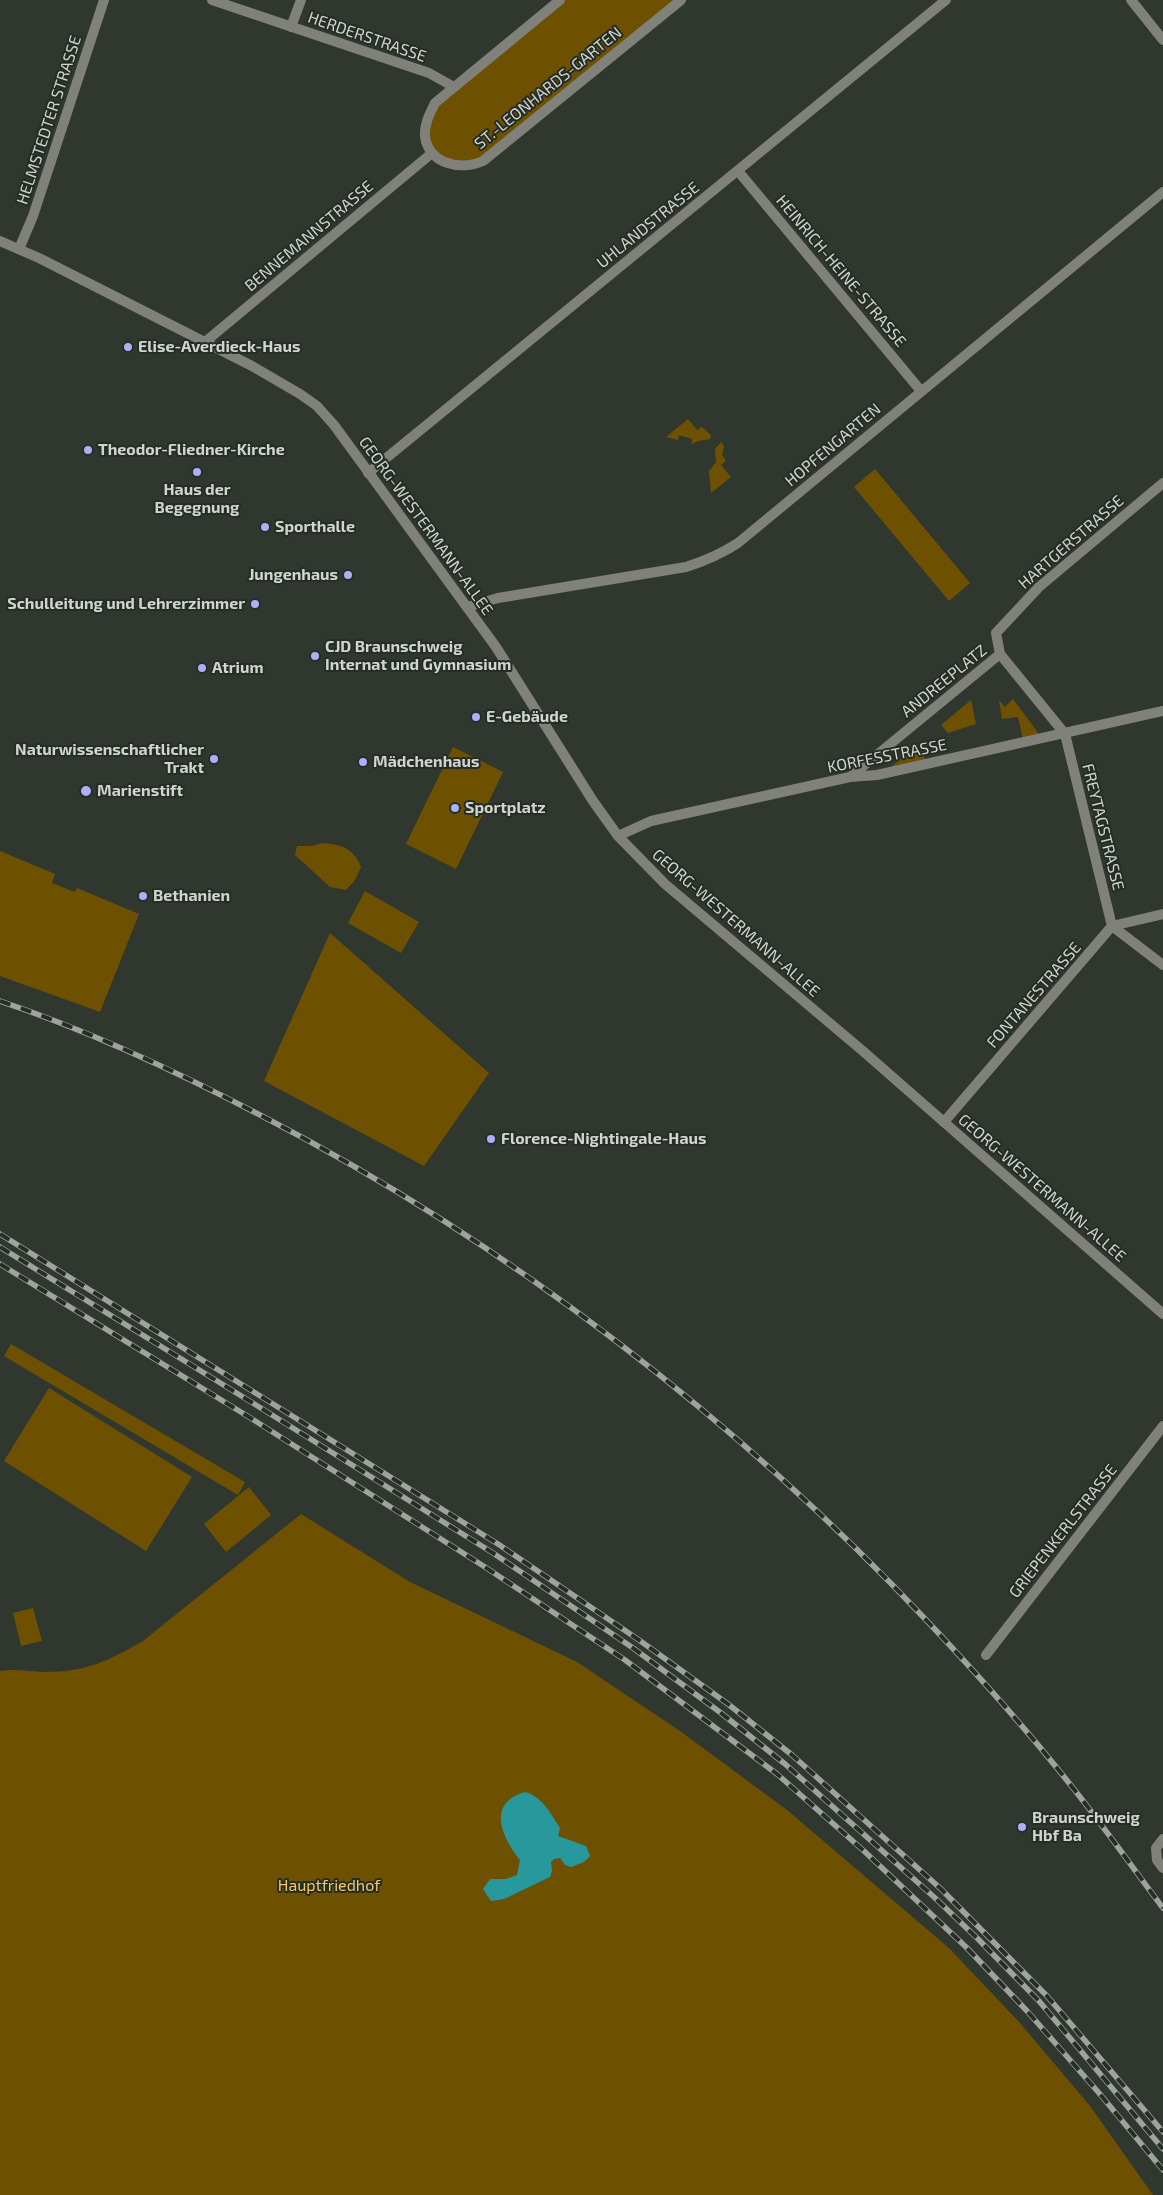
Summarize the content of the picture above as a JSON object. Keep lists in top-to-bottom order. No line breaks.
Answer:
{"streets":{"street":["HERDERSTRASSE","ST.-LEONHARDS-GARTEN","HELMSTEDTER STRASSE","UHLANDSTRASSE","BENNEMANNSTRASSE","HEINRICH-HEINE-STRASSE","HOPFENGARTEN","GEORG-WESTERMANN-ALLEE","HARTGERSTRASSE","ANDREEPLATZ","KORFESSTRASSE","FREYTAGSTRASSE","FONTANESTRASSE","GRIEPENKERLSTRASSE"]},"crossings":[["ST.-LEONHARDS-GARTEN","BENNEMANNSTRASSE"],["HELMSTEDTER STRASSE","GEORG-WESTERMANN-ALLEE"],["UHLANDSTRASSE","HEINRICH-HEINE-STRASSE"],["UHLANDSTRASSE","GEORG-WESTERMANN-ALLEE"],["BENNEMANNSTRASSE","GEORG-WESTERMANN-ALLEE"],["HEINRICH-HEINE-STRASSE","HOPFENGARTEN"],["HOPFENGARTEN","GEORG-WESTERMANN-ALLEE"],["GEORG-WESTERMANN-ALLEE","KORFESSTRASSE"],["GEORG-WESTERMANN-ALLEE","FONTANESTRASSE"],["HARTGERSTRASSE","ANDREEPLATZ"],["ANDREEPLATZ","KORFESSTRASSE"],["ANDREEPLATZ","FREYTAGSTRASSE"],["KORFESSTRASSE","FREYTAGSTRASSE"],["FREYTAGSTRASSE","FONTANESTRASSE"]],"parks":["Hauptfriedhof"],"places":["Elise-Averdieck-Haus","Theodor-Fliedner-Kirche","Haus der Begegnung","Sporthalle","Jungenhaus","Schulleitung und Lehrerzimmer","CJD Braunschweig Internat und Gymnasium","Atrium","E-Gebäude","Naturwissenschaftlicher Trakt","Mädchenhaus","Marienstift","Sportplatz","Bethanien","Florence-Nightingale-Haus","Braunschweig Hbf Ba"]}
